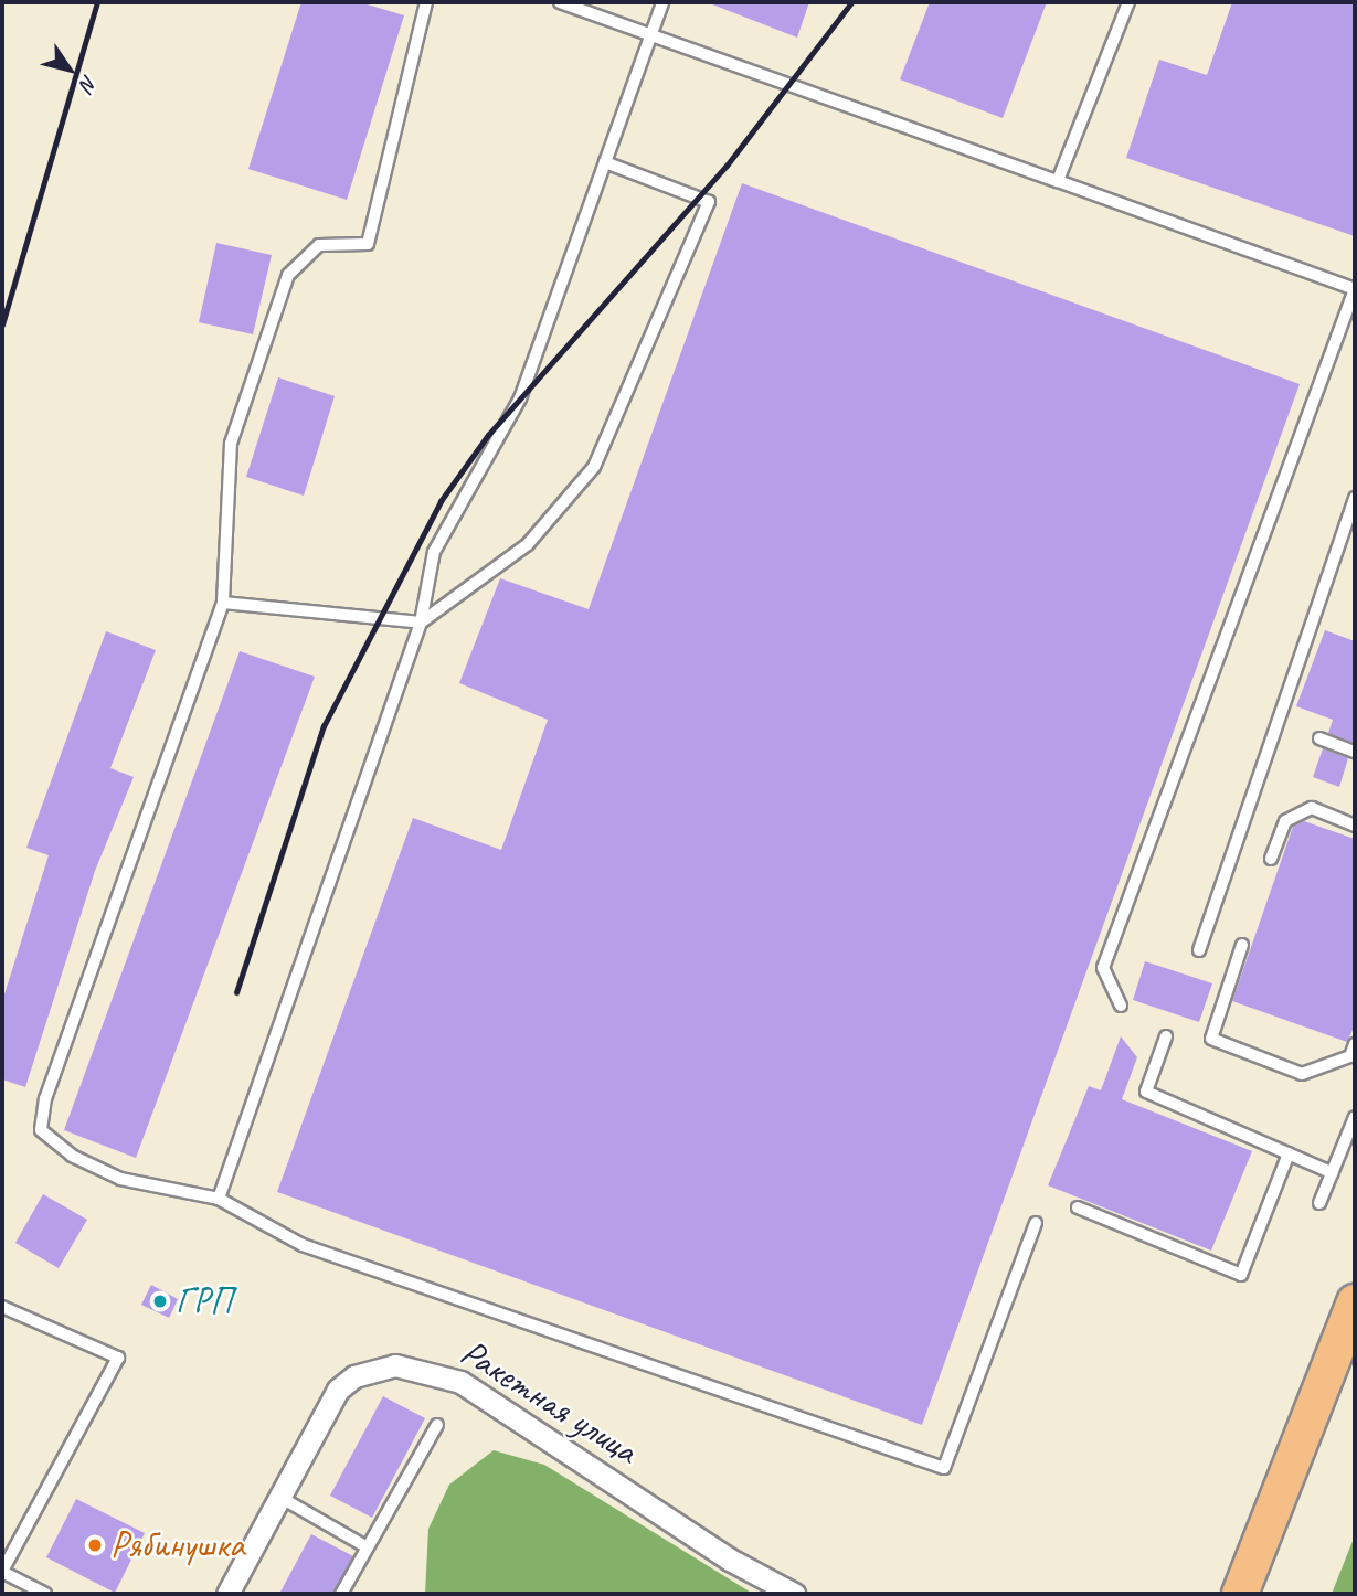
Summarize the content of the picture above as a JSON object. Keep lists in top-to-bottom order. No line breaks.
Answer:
{"streets":{"street":["Ракетная улица"]},"places":["ГРП","Рябинушка"],"north":"bottom right"}
